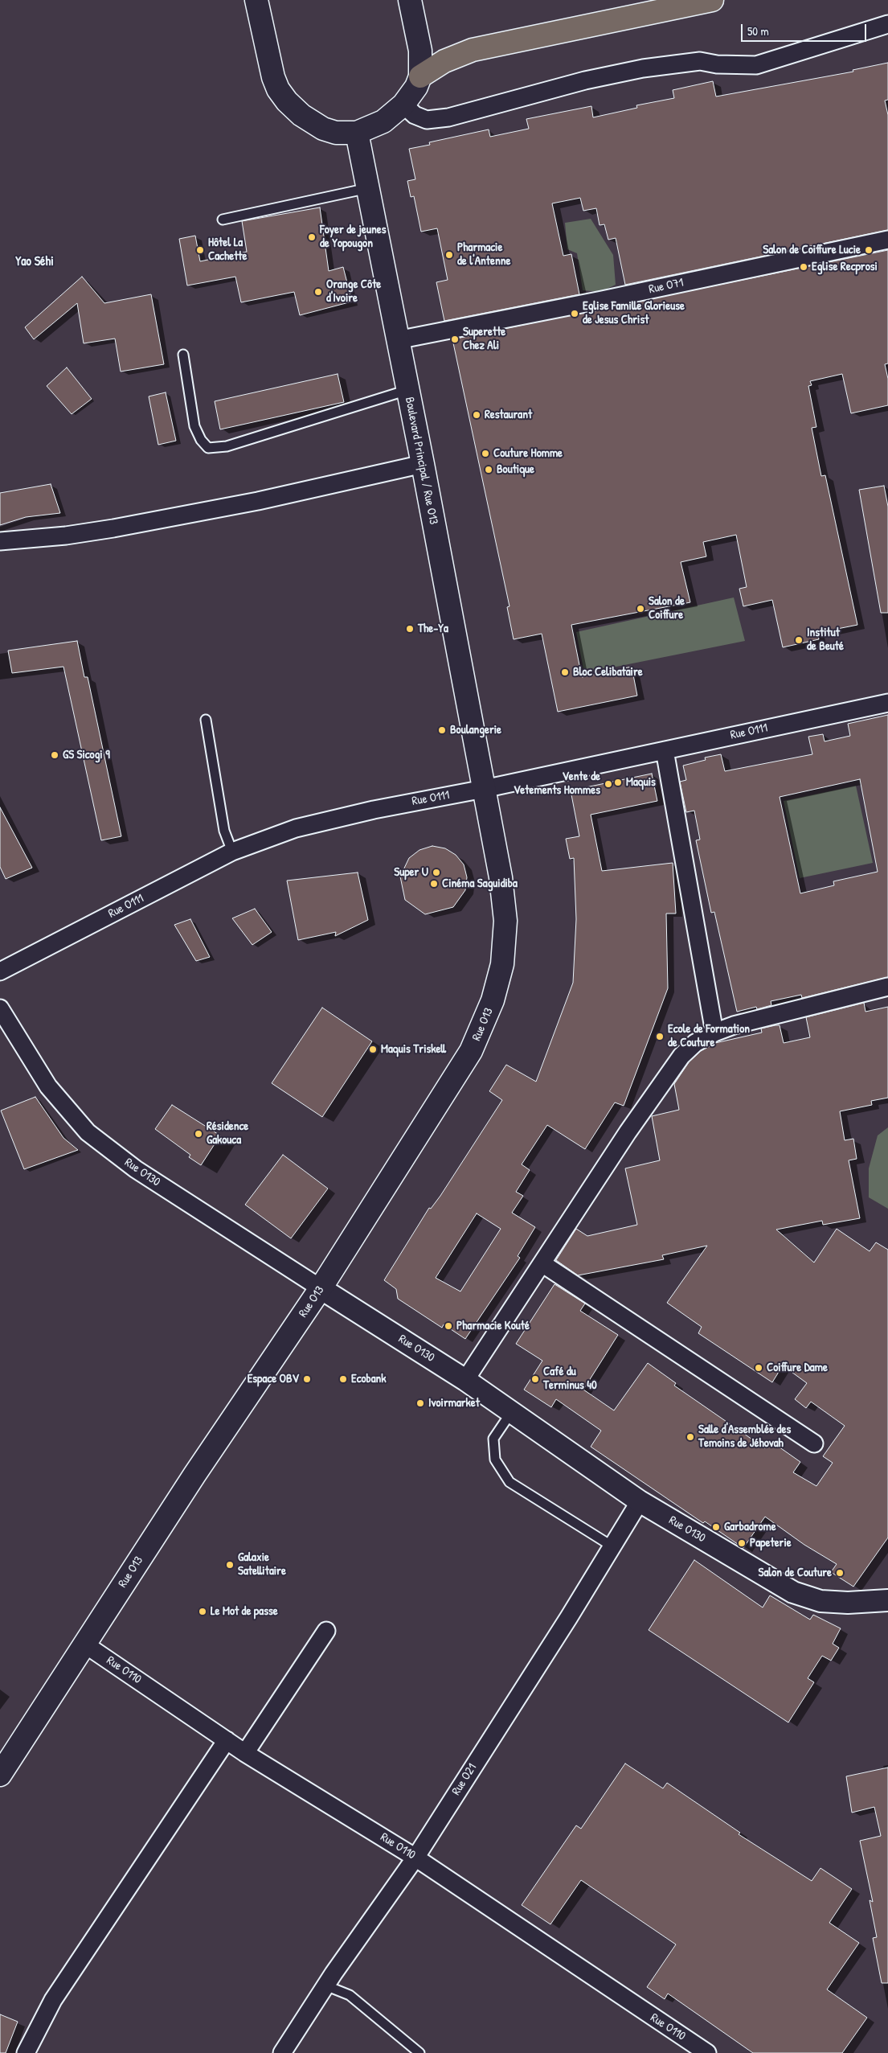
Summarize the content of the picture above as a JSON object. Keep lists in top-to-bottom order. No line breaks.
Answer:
{"streets":{"main road":["Boulevard Principal / Rue O13","Rue O13"],"street":["Rue O71","Rue O111","Rue O130","Rue O110","Rue O21"]},"crossings":[["Rue O71","Boulevard Principal / Rue O13"],["Boulevard Principal / Rue O13","Rue O111"],["Boulevard Principal / Rue O13","Rue O13"],["Rue O111","Rue O13"],["Rue O13","Rue O130"],["Rue O13","Rue O110"],["Rue O130","Rue O21"],["Rue O110","Rue O21"]],"districts":["Yao Séhi"],"places":["Foyer de jeunes de Yopougon","Hôtel La Cachette","Salon de Coiffure Lucie","Pharmacie de l'Antenne","Eglise Recprosi","Orange Côte d'Ivoire","Eglise Famille Glorieuse de Jesus Christ","Superette Chez Ali","Restaurant","Couture Homme","Boutique","Salon de Coiffure","The-Ya","Institut de Beuté","Bloc Celibataire","Boulangerie","GS Sicogi 9","Maquis","Vente de Vetements Hommes","Super U","Cinéma Saguidiba","Ecole de Formation de Couture","Maquis Triskell","Résidence Gakouca","Pharmacie Kouté","Coiffure Dame","Espace OBV","Ecobank","Café du Terminus 40","Ivoirmarket","Salle d'Assemblée des Temoins de Jéhovah","Garbadrome","Papeterie","Galaxie Satellitaire","Salon de Couture","Le Mot de passe"],"scale_bar":"50 m"}
